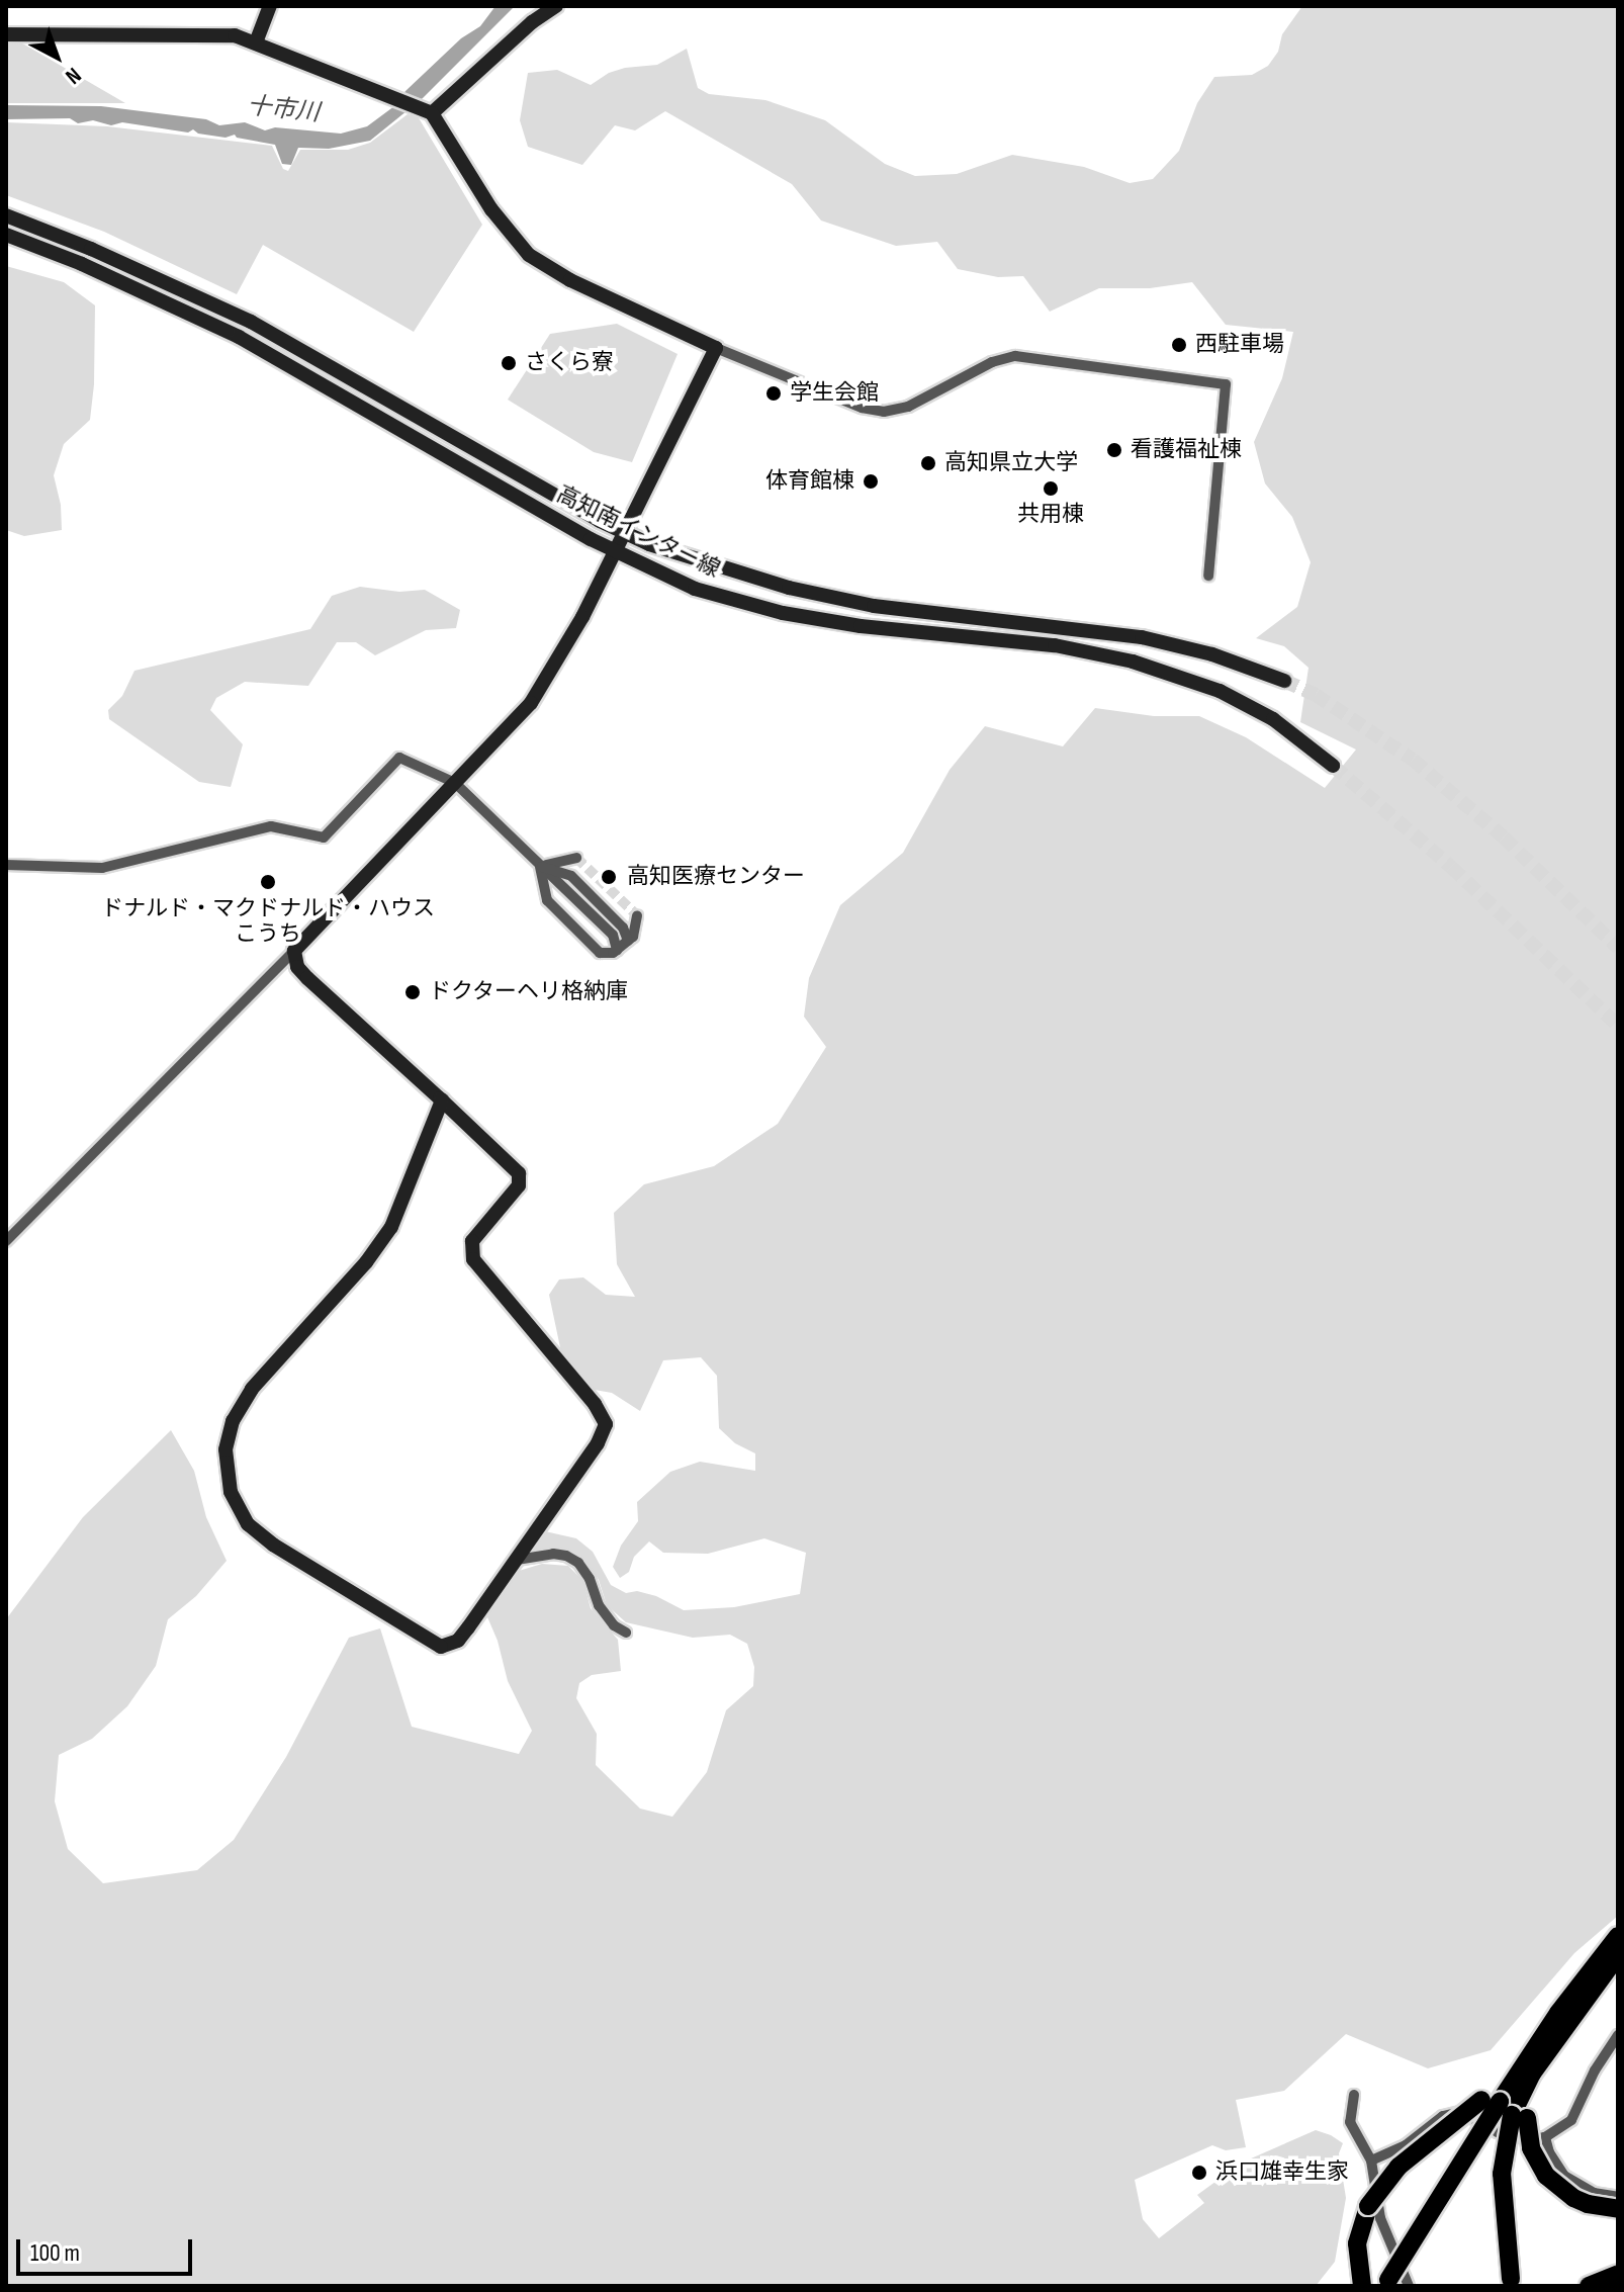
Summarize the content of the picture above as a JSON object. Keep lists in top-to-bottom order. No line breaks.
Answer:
{"streets":{"street":["高知南インター線"]},"water":["十市川"],"places":["西駐車場","さくら寮","学生会館","看護福祉棟","高知県立大学","体育館棟","共用棟","高知医療センター","ドナルド・マクドナルド・ハウス こうち","ドクターヘリ格納庫","浜口雄幸生家"],"scale_bar":"100 m","north":"bottom right"}
